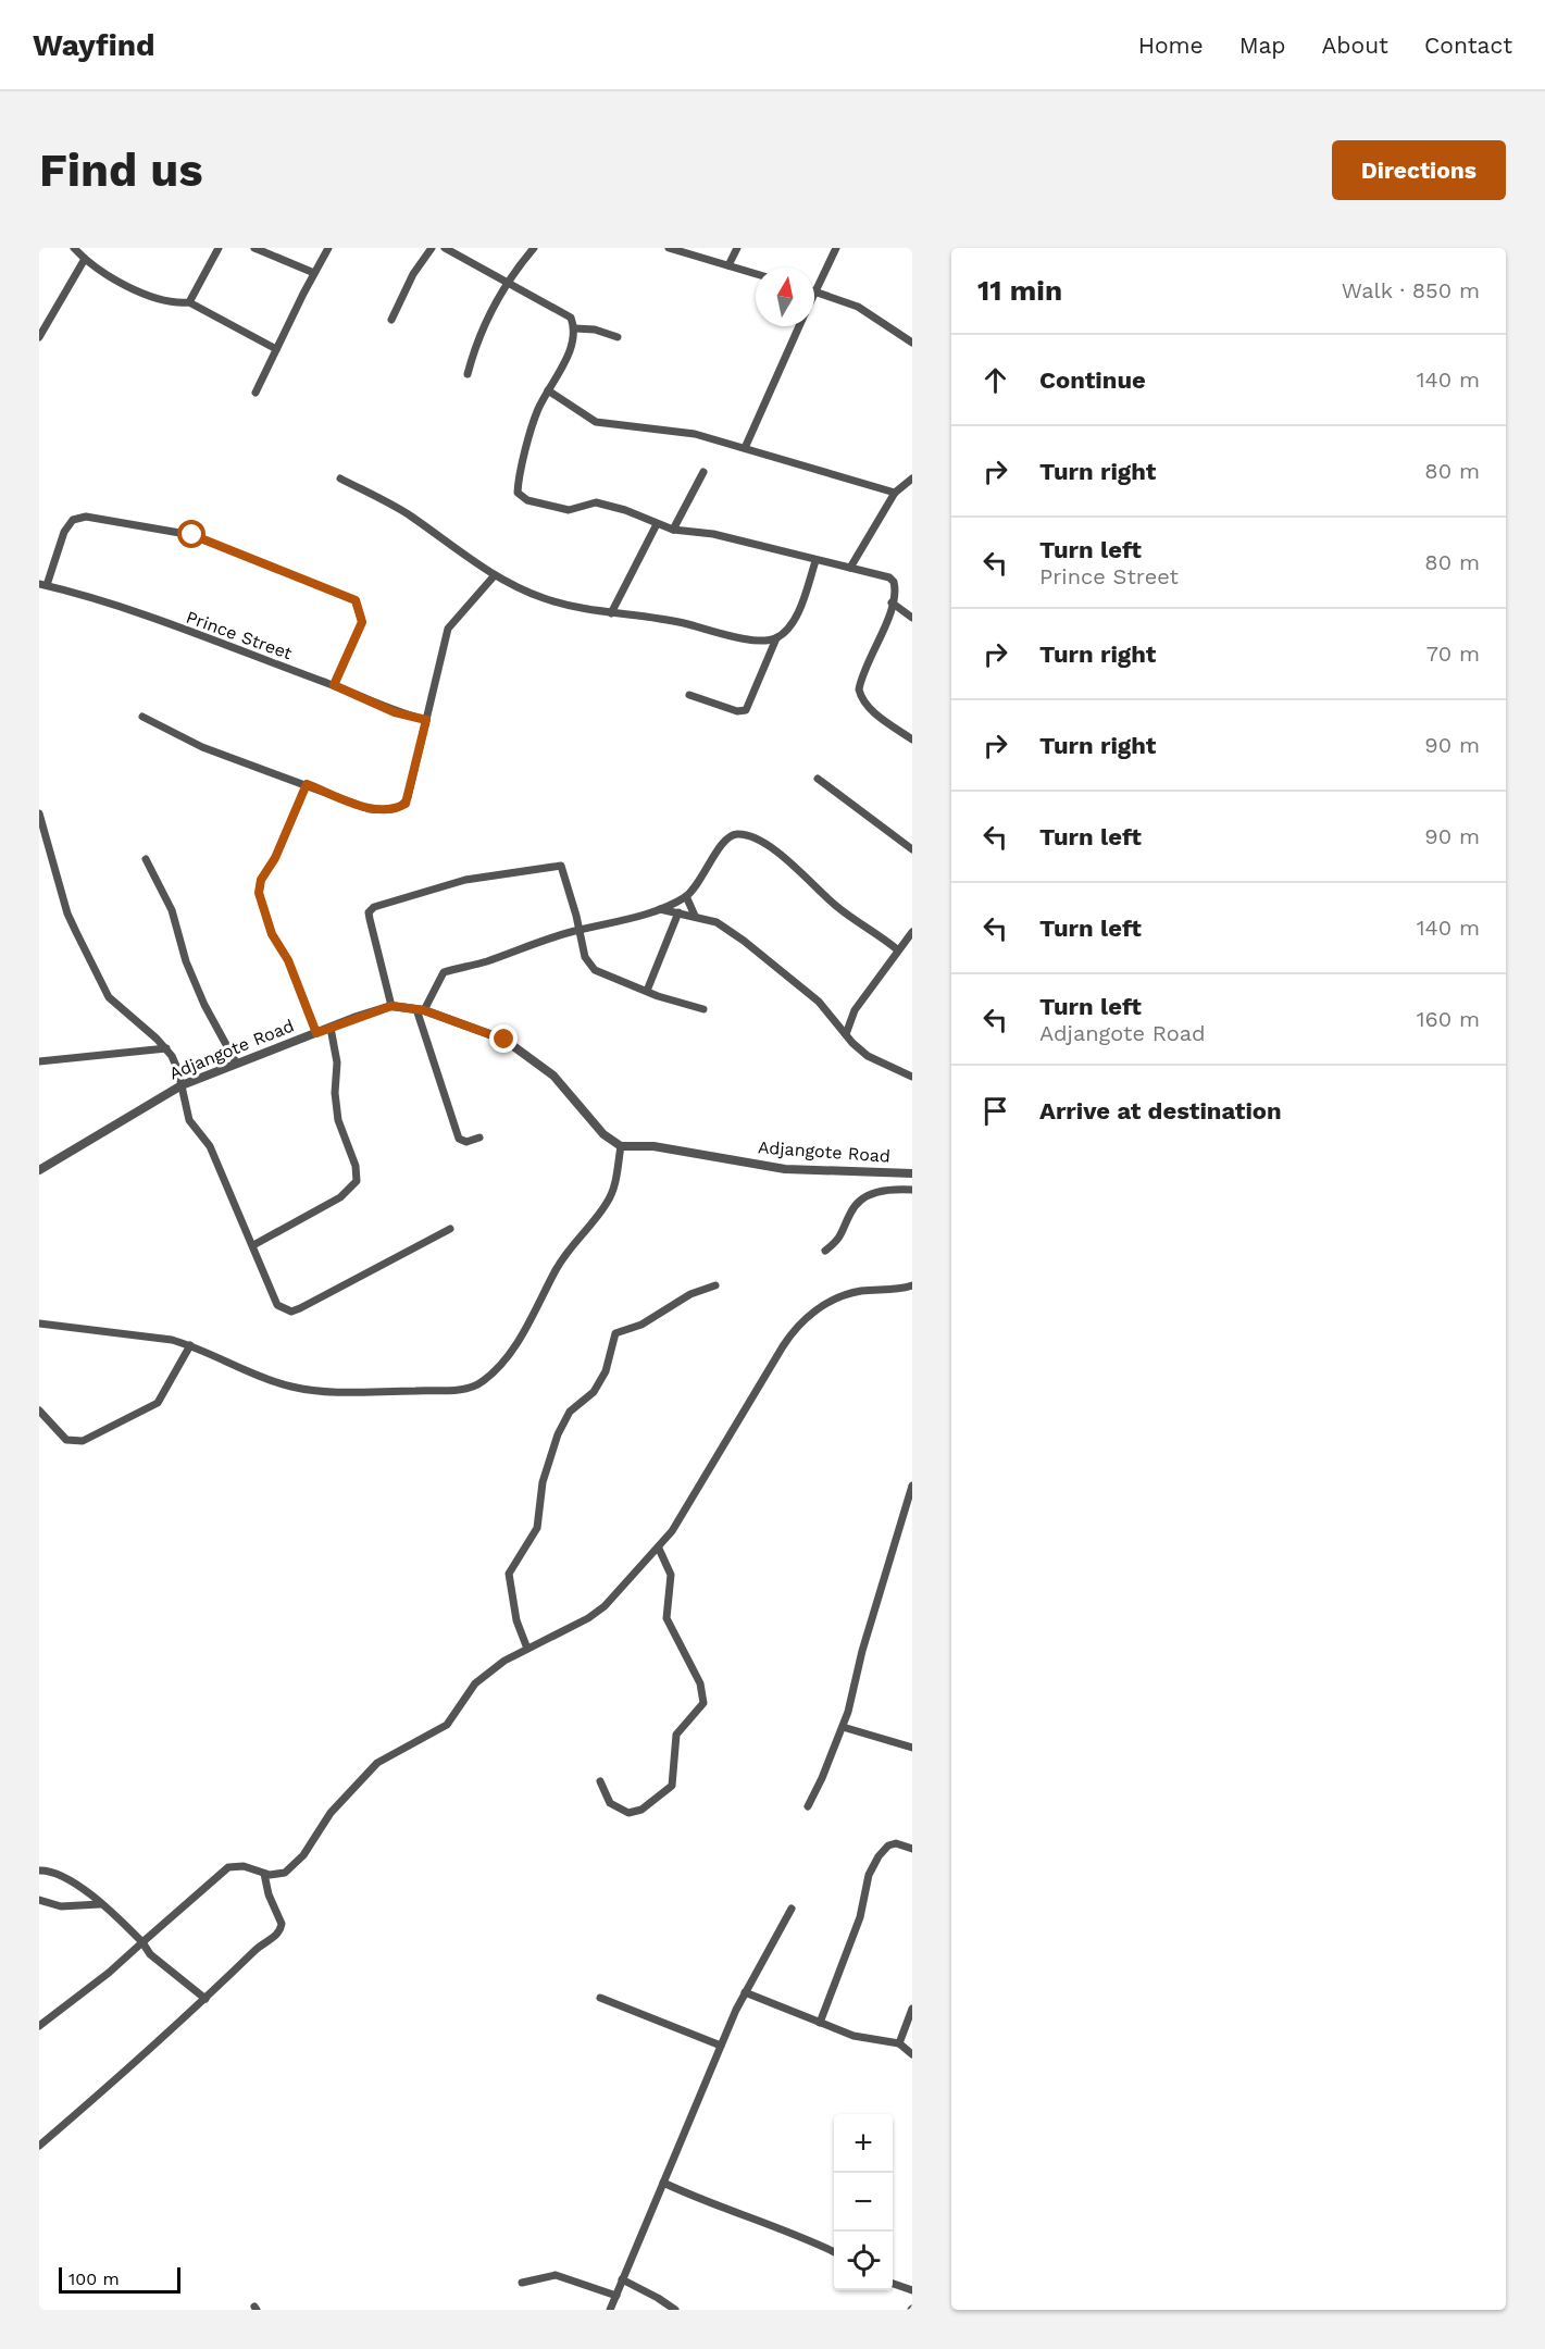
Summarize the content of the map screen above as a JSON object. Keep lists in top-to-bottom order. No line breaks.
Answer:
{"streets":{"street":["Prince Street","Adjangote Road"]},"scale_bar":"100 m","north":"top","page":{"header":"Wayfind","nav":["Home","Map","About","Contact"],"buttons":"Directions","title":"Find us","heading":["11 min","Walk · 850 m"],"list":[["Continue","140 m"],["Turn right","80 m"],["Turn left","Prince Street","80 m"],["Turn right","70 m"],["Turn right","90 m"],["Turn left","90 m"],["Turn left","140 m"],["Turn left","Adjangote Road","160 m"],"Arrive at destination"],"map_buttons":["+","−"],"scale":"100 m"}}
